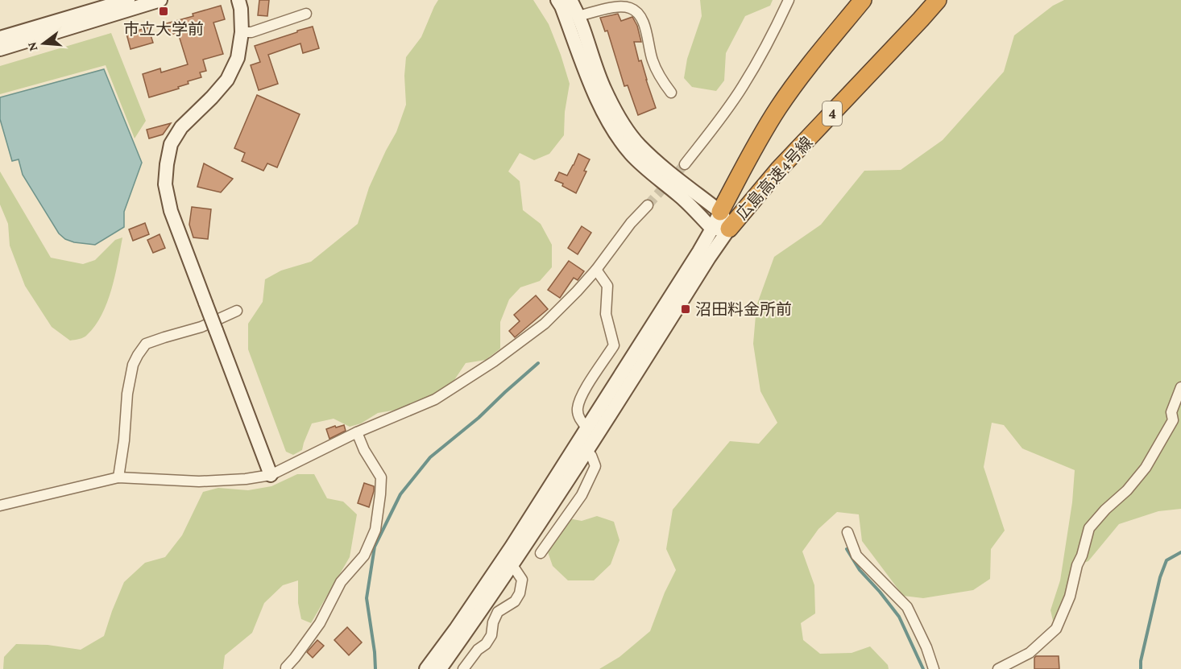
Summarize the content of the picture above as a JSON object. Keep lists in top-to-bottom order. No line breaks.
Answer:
{"streets":{"highway":["4","広島高速4号線"]},"places":{"transit":["市立大学前","沼田料金所前"]},"north":"left"}
